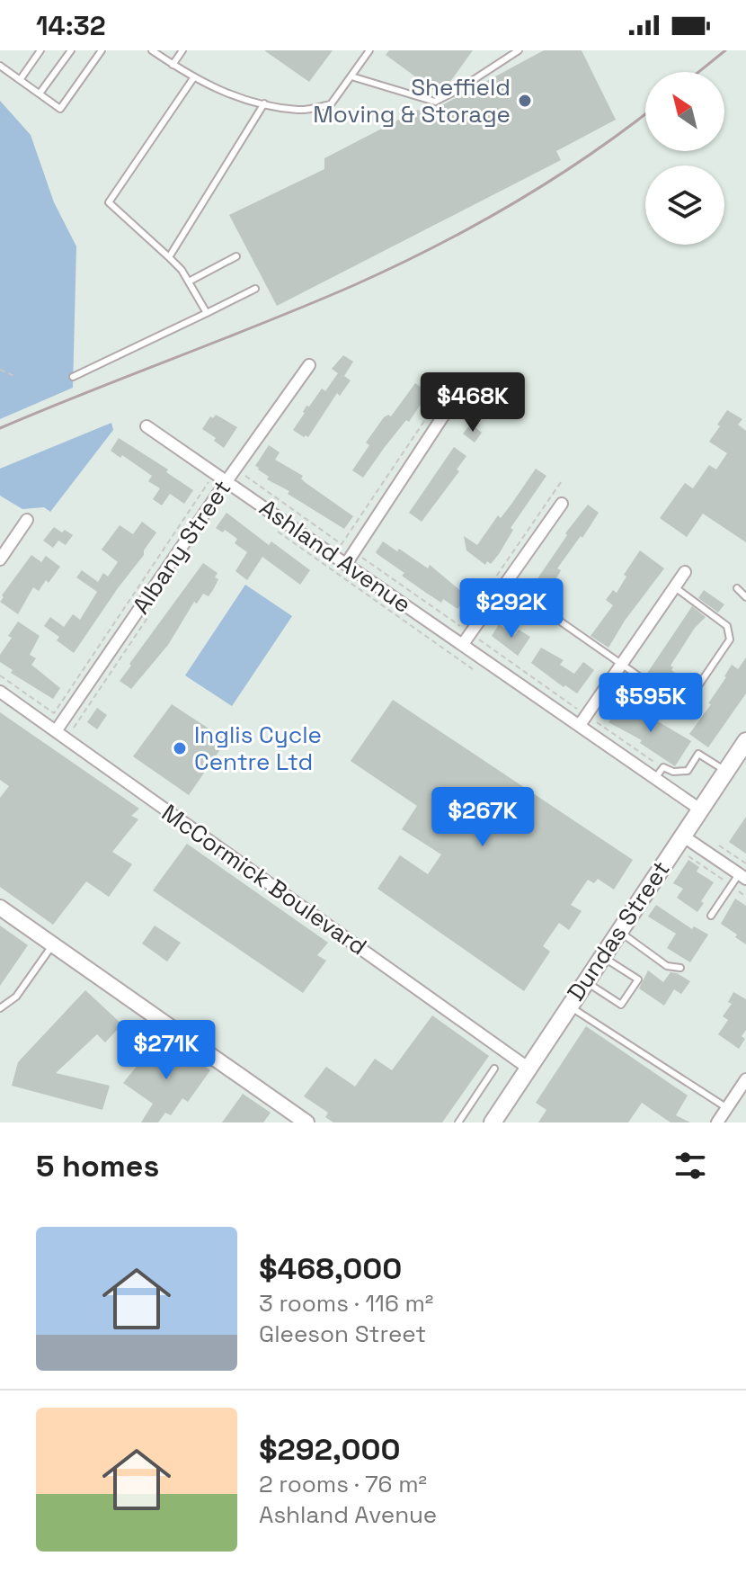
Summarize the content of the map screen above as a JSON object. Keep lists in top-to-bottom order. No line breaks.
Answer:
{"streets":{"main road":["Dundas Street"],"street":["Albany Street","Ashland Avenue","McCormick Boulevard"]},"crossings":[["Albany Street","Ashland Avenue"],["Albany Street","McCormick Boulevard"],["Ashland Avenue","Dundas Street"],["McCormick Boulevard","Dundas Street"]],"places":["Sheffield Moving & Storage","Inglis Cycle Centre Ltd"],"north":"top left","page":{"status":"14:32","price":["$468K","$292K","$595K","$267K","$271K"],"heading":"5 homes","list":[{"name":"$468,000","note":"3 rooms · 116 m² · Gleeson Street"},{"name":"$292,000","note":"2 rooms · 76 m² · Ashland Avenue"}]}}
